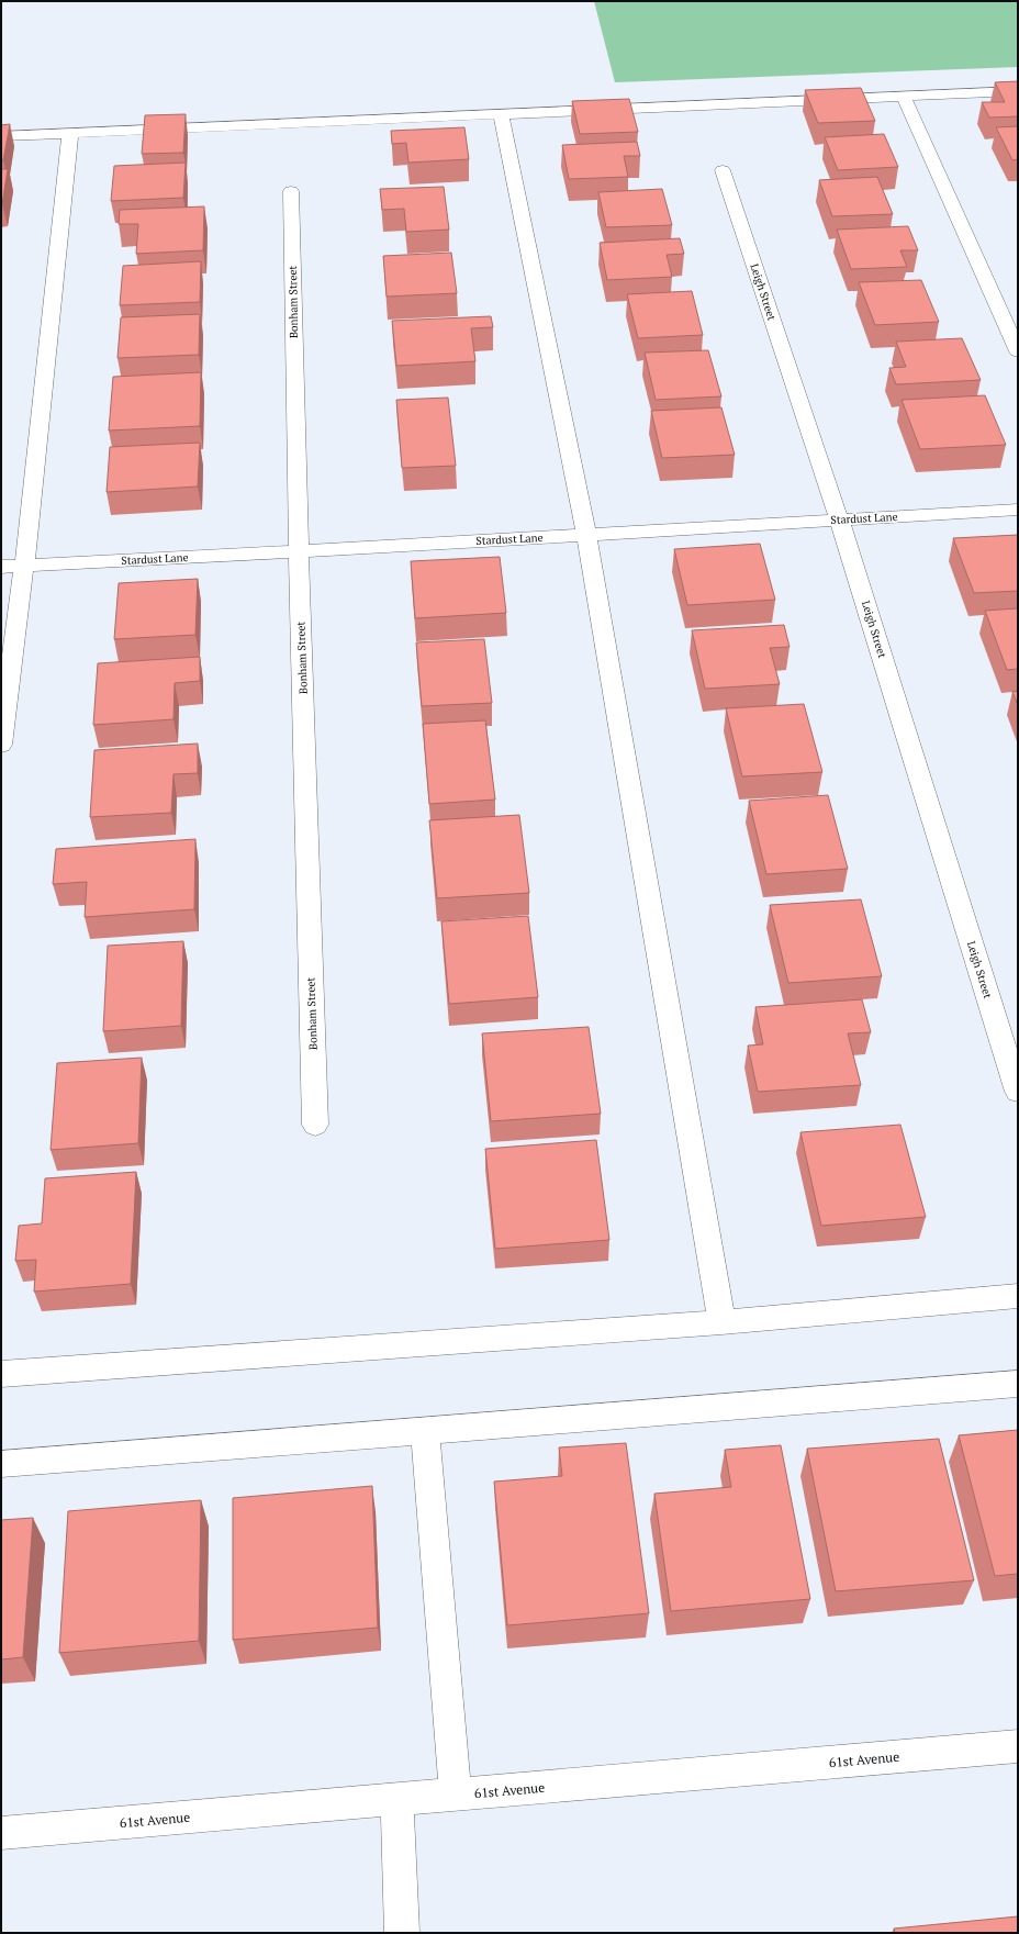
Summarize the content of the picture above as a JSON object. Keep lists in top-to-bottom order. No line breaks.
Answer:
{"streets":{"street":["Leigh Street","Bonham Street","Stardust Lane","61st Avenue"]},"crossings":[["Leigh Street","Stardust Lane"],["Bonham Street","Stardust Lane"]]}
